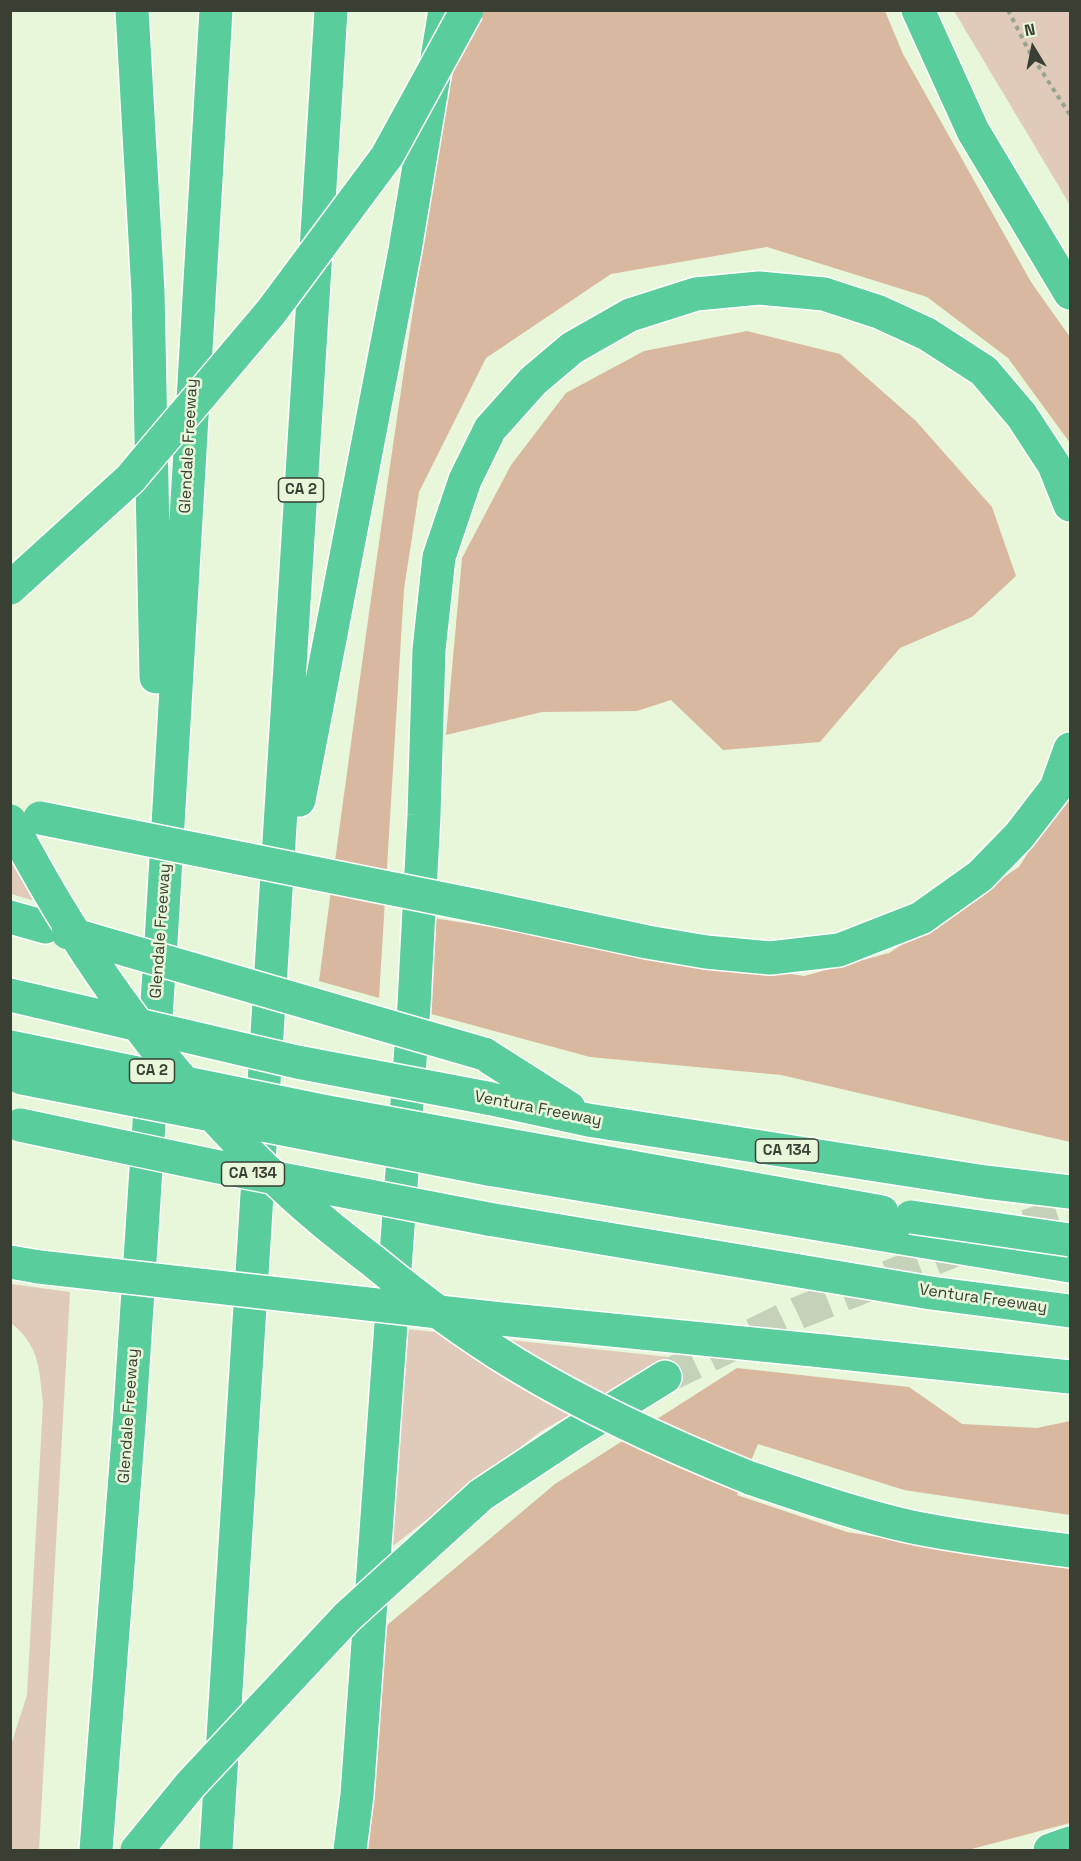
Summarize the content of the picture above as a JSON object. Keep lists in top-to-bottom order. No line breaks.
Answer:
{"streets":{"highway":["Glendale Freeway","CA 2","Ventura Freeway","CA 134"]},"north":"top"}
